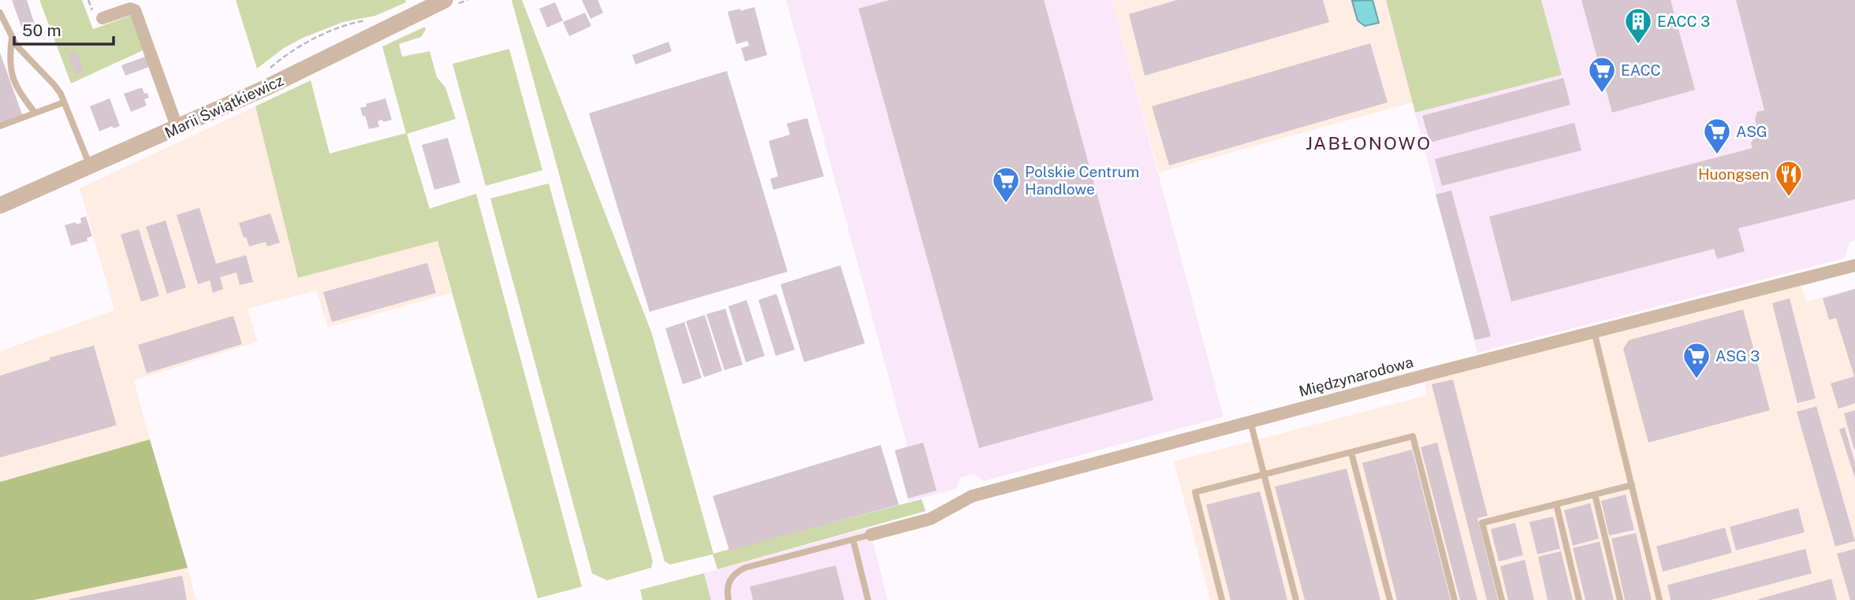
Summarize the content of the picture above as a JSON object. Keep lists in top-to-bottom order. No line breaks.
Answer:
{"streets":{"street":["Marii Świątkiewicz","Międzynarodowa"]},"districts":["JABŁONOWO"],"places":{"building":["EACC 3"],"supermarket":["EACC","ASG","Polskie Centrum Handlowe","ASG 3"],"restaurant":["Huongsen"]},"scale_bar":"50 m"}
